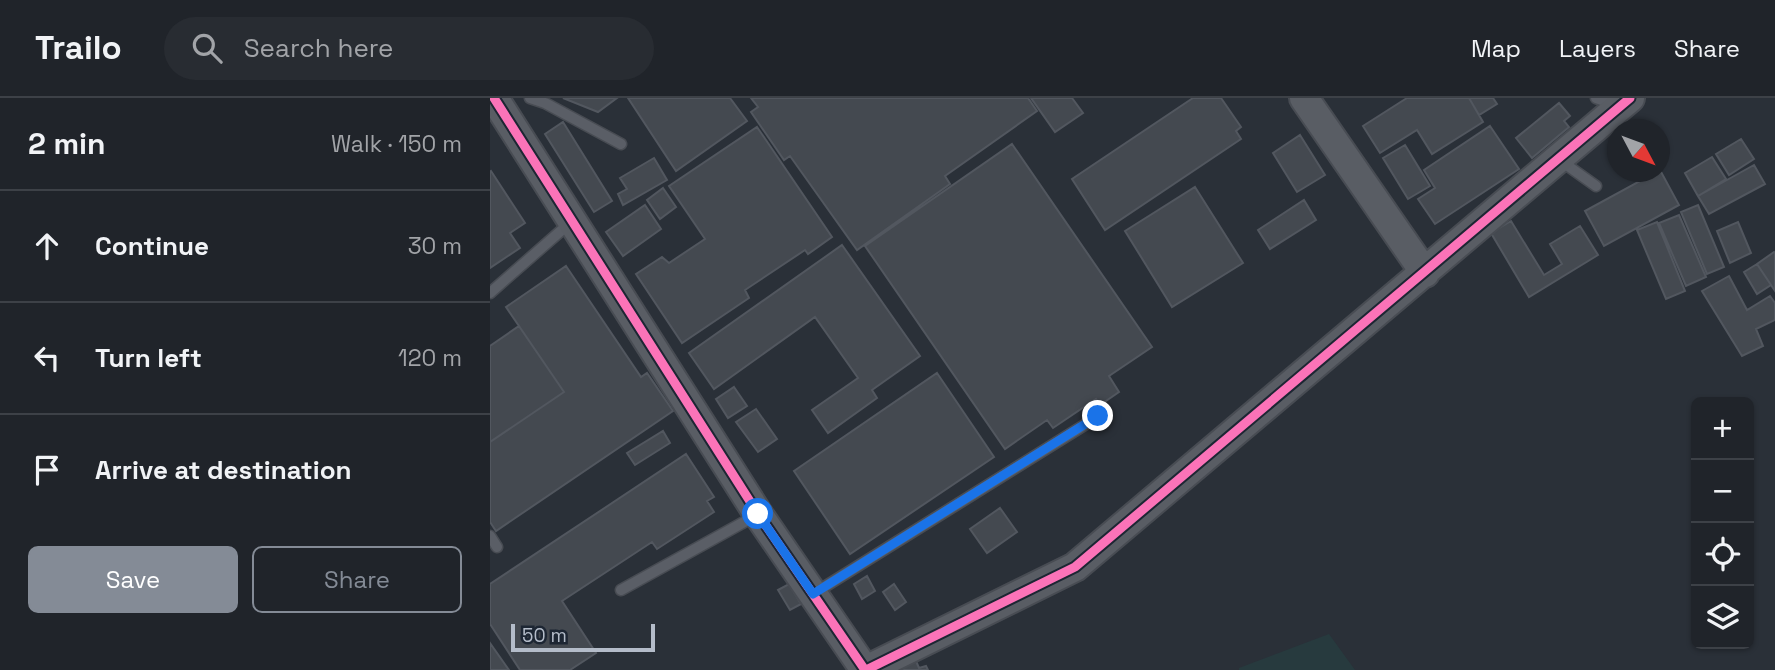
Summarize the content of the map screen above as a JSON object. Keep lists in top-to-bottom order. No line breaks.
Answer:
{"scale_bar":"50 m","north":"bottom right","page":{"header":"Trailo","search":"Search here","nav":["Map","Layers","Share"],"heading":["2 min","Walk · 150 m"],"list":[["Continue","30 m"],["Turn left","120 m"],"Arrive at destination"],"map_buttons":["+","−"],"buttons":["Save","Share"],"scale":"50 m"}}
